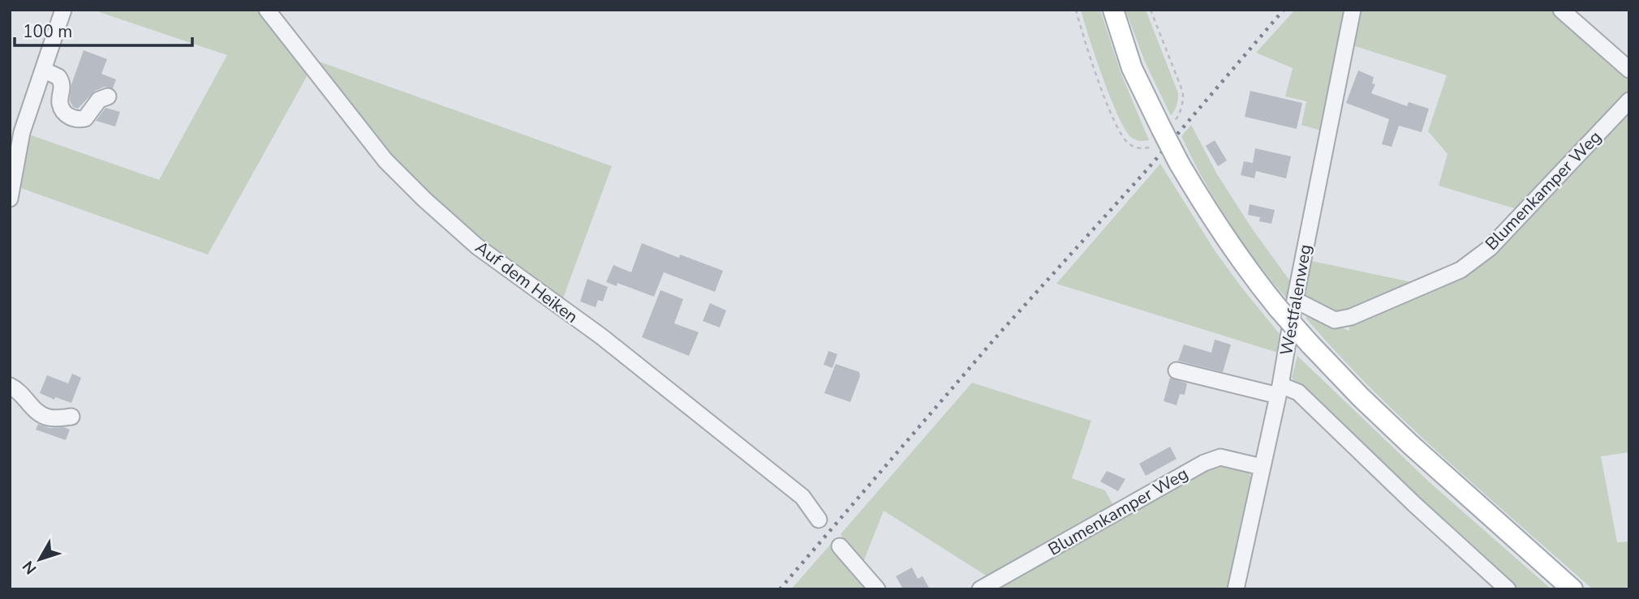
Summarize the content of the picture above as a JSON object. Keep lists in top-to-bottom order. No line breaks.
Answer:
{"streets":{"street":["Blumenkamper Weg","Auf dem Heiken","Westfalenweg"]},"crossings":[["Blumenkamper Weg","Westfalenweg"]],"scale_bar":"100 m","north":"bottom left"}
